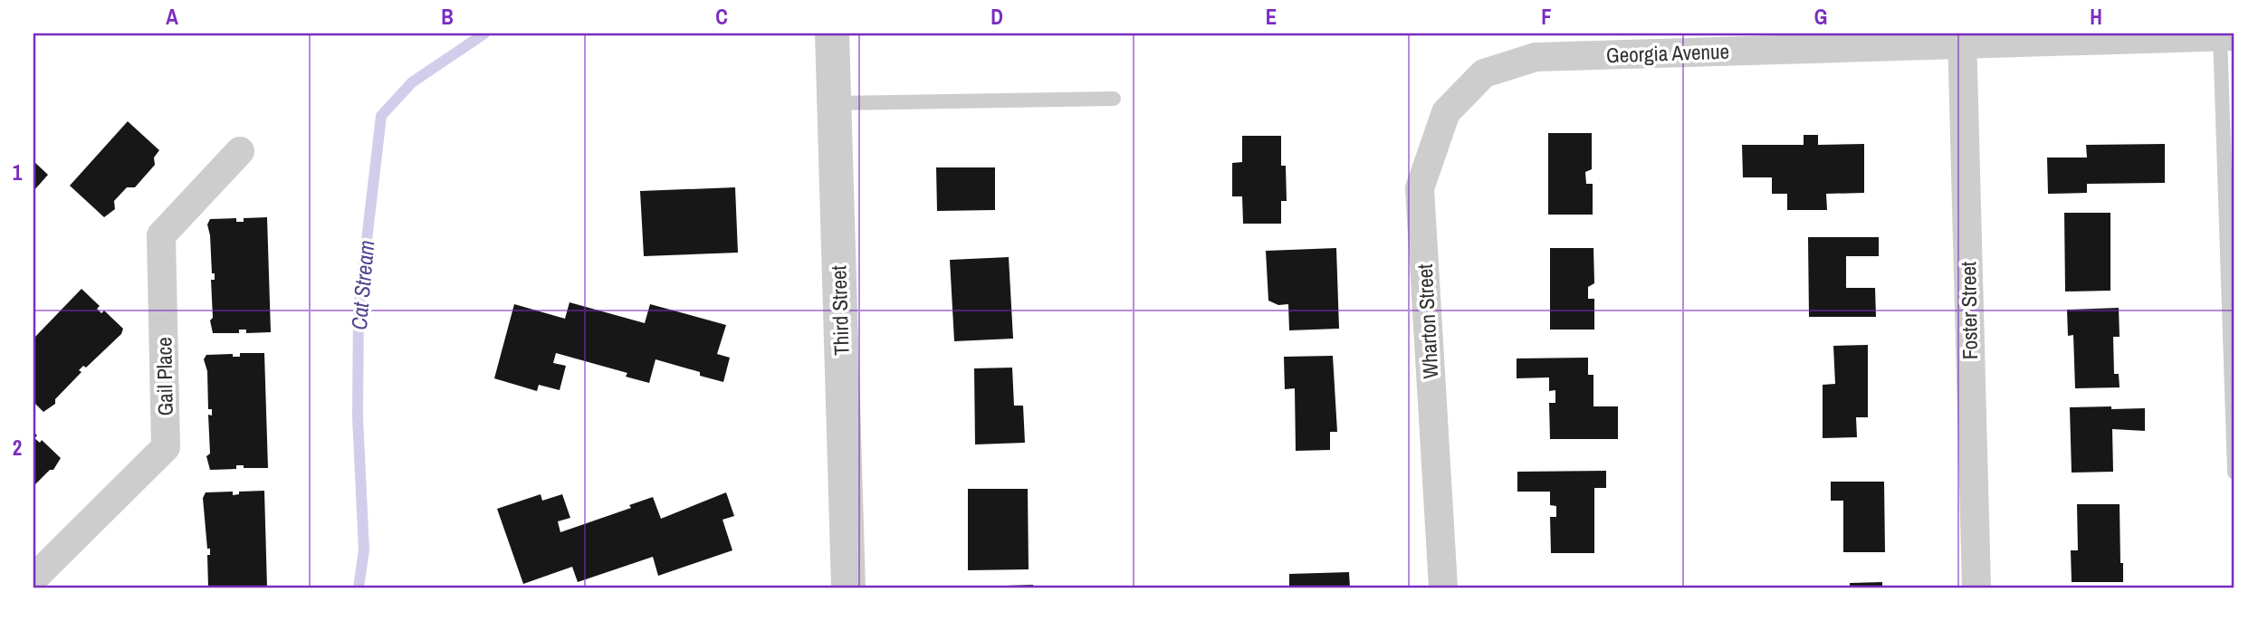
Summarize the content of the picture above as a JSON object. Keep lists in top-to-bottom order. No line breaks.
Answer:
{"streets":{"street":["Georgia Avenue","Third Street","Foster Street","Wharton Street","Gail Place"]},"crossings":[["Georgia Avenue","Foster Street"],["Georgia Avenue","Wharton Street"]],"water":["Cat Stream"],"grid":{"columns":["A","B","C","D","E","F","G","H"],"rows":["1","2"]}}
